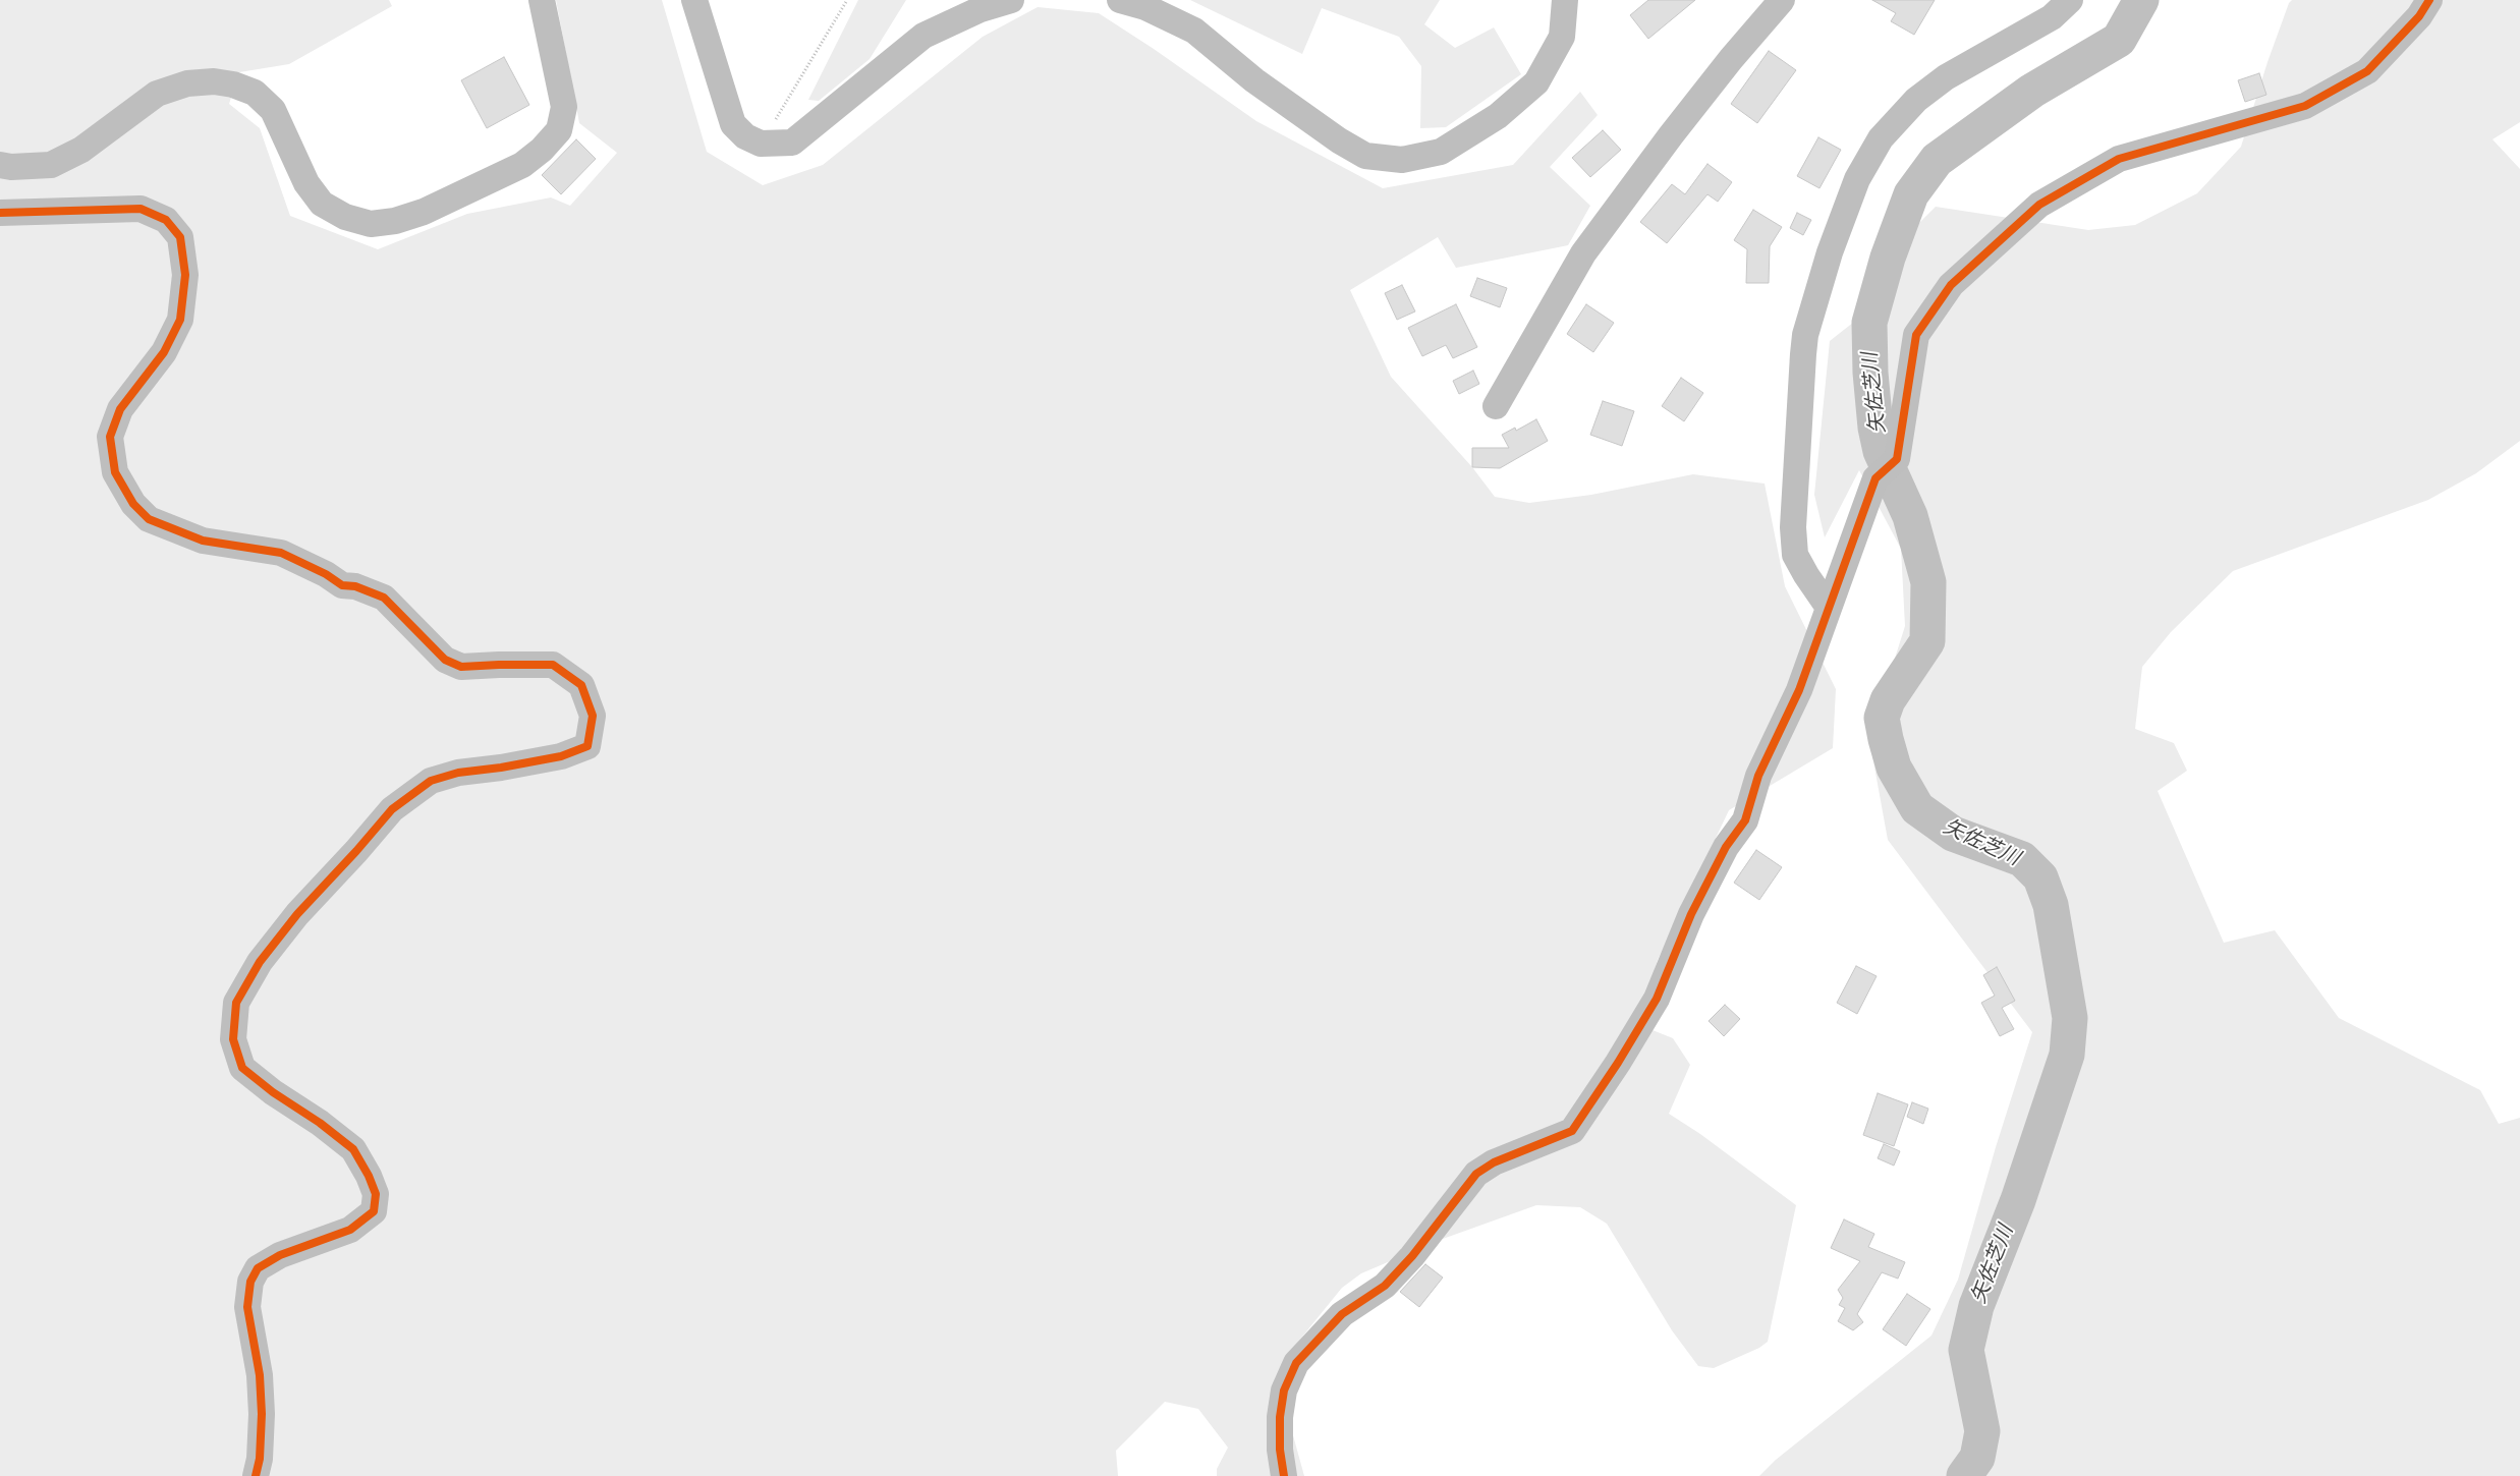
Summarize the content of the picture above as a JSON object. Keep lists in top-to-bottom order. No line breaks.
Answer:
{"water":["矢佐芝川"]}
